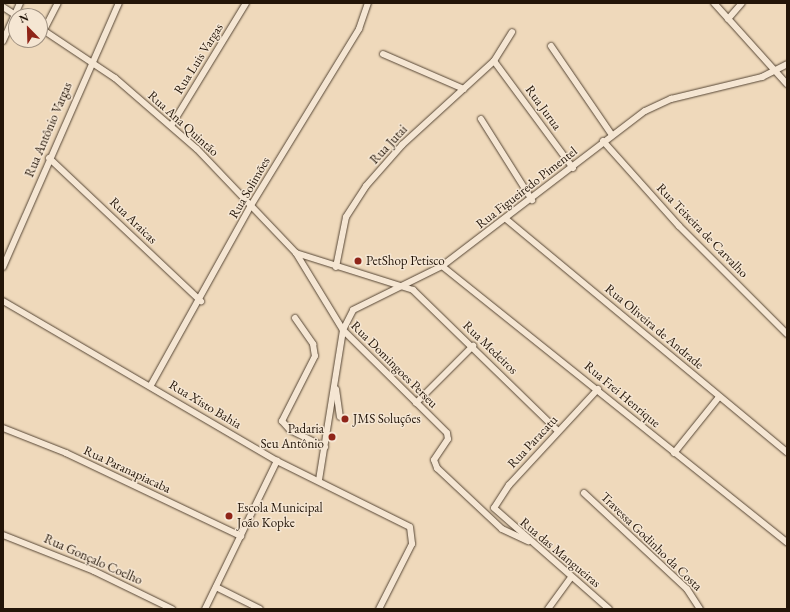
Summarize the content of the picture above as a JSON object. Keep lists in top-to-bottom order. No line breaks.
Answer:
{"streets":{"street":["Rua Luis Vargas","Rua Jurua","Rua Ana Quintão","Rua Antônio Vargas","Rua Jutai","Rua Solimões","Rua Figueiredo Pimentel","Rua Araicas","Rua Teixeira de Carvalho","Rua Oliveira de Andrade","Rua Medeiros","Rua Domingoes Perseu","Rua Frei Henrique","Rua Xisto Bahia","Rua Paracatu","Rua Paranapiacaba","Travessa Godinho da Costa","Rua das Mangueiras","Rua Gonçalo Coelho"]},"crossings":[["Rua Luis Vargas","Rua Ana Quintão"],["Rua Jurua","Rua Jutai"],["Rua Jurua","Rua Figueiredo Pimentel"],["Rua Ana Quintão","Rua Antônio Vargas"],["Rua Ana Quintão","Rua Solimões"],["Rua Ana Quintão","Rua Domingoes Perseu"],["Rua Antônio Vargas","Rua Araicas"],["Rua Solimões","Rua Araicas"],["Rua Solimões","Rua Xisto Bahia"],["Rua Figueiredo Pimentel","Rua Teixeira de Carvalho"],["Rua Figueiredo Pimentel","Rua Oliveira de Andrade"],["Rua Figueiredo Pimentel","Rua Medeiros"],["Rua Figueiredo Pimentel","Rua Domingoes Perseu"],["Rua Figueiredo Pimentel","Rua Frei Henrique"],["Rua Figueiredo Pimentel","Rua Xisto Bahia"],["Rua Medeiros","Rua Paracatu"],["Rua Domingoes Perseu","Rua das Mangueiras"],["Rua Frei Henrique","Rua Paracatu"],["Rua Paracatu","Rua das Mangueiras"]],"places":["PetShop Petisco","JMS Soluções","Padaria Seu Antônio","Escola Municipal João Kopke"],"north":"top left"}
